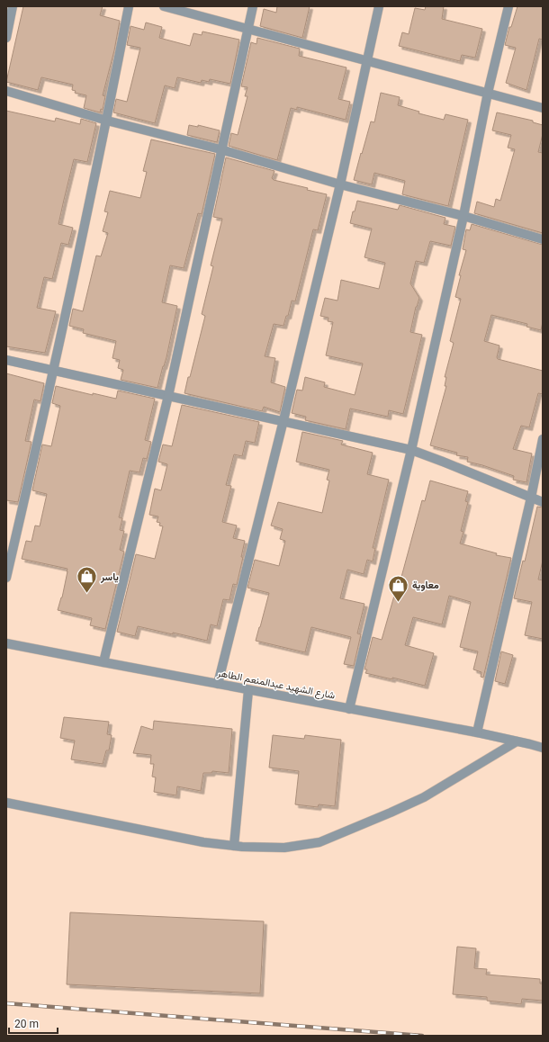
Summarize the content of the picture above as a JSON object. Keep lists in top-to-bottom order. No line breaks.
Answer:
{"streets":{"street":["شارع الشهيد عبدالمنعم الطاهر"]},"places":{"shop":["ياسر","معاوية"]},"scale_bar":"20 m"}
